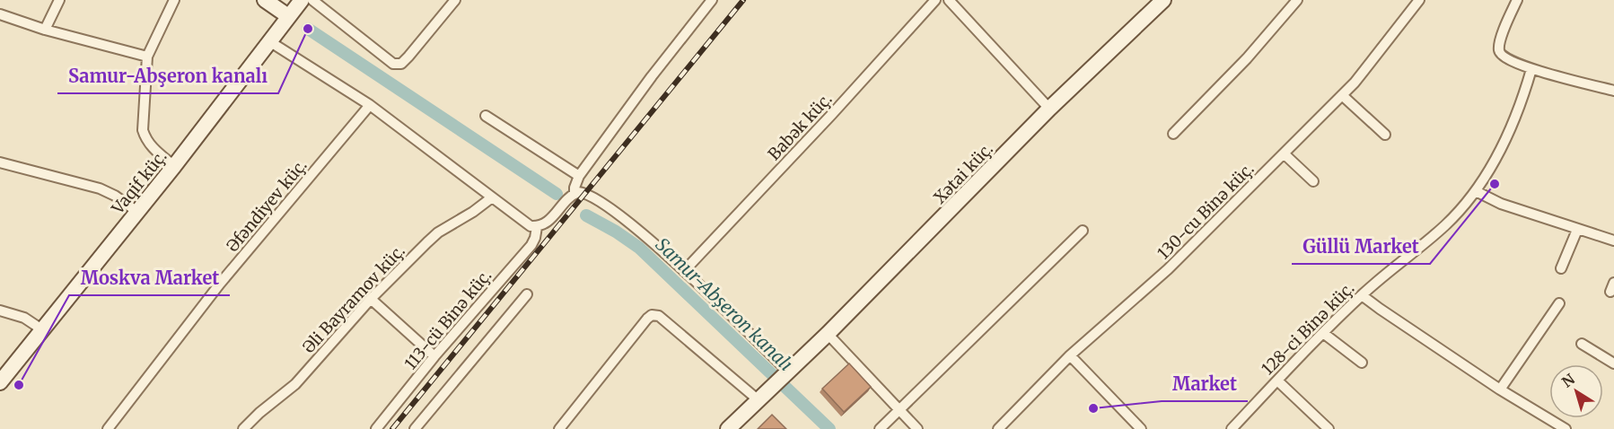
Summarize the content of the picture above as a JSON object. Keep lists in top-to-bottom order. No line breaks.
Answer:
{"streets":{"street":["Babək küç.","Xətai küç.","Vaqif küç.","Əfəndiyev küç.","130-cu Binə küç.","Əli Bayramov küç.","113-cü Binə küç.","128-ci Binə küç."]},"water":["Samur-Abşeron kanalı"],"places":["Samur-Abşeron kanalı","Güllü Market","Moskva Market","Market"],"north":"top left"}
